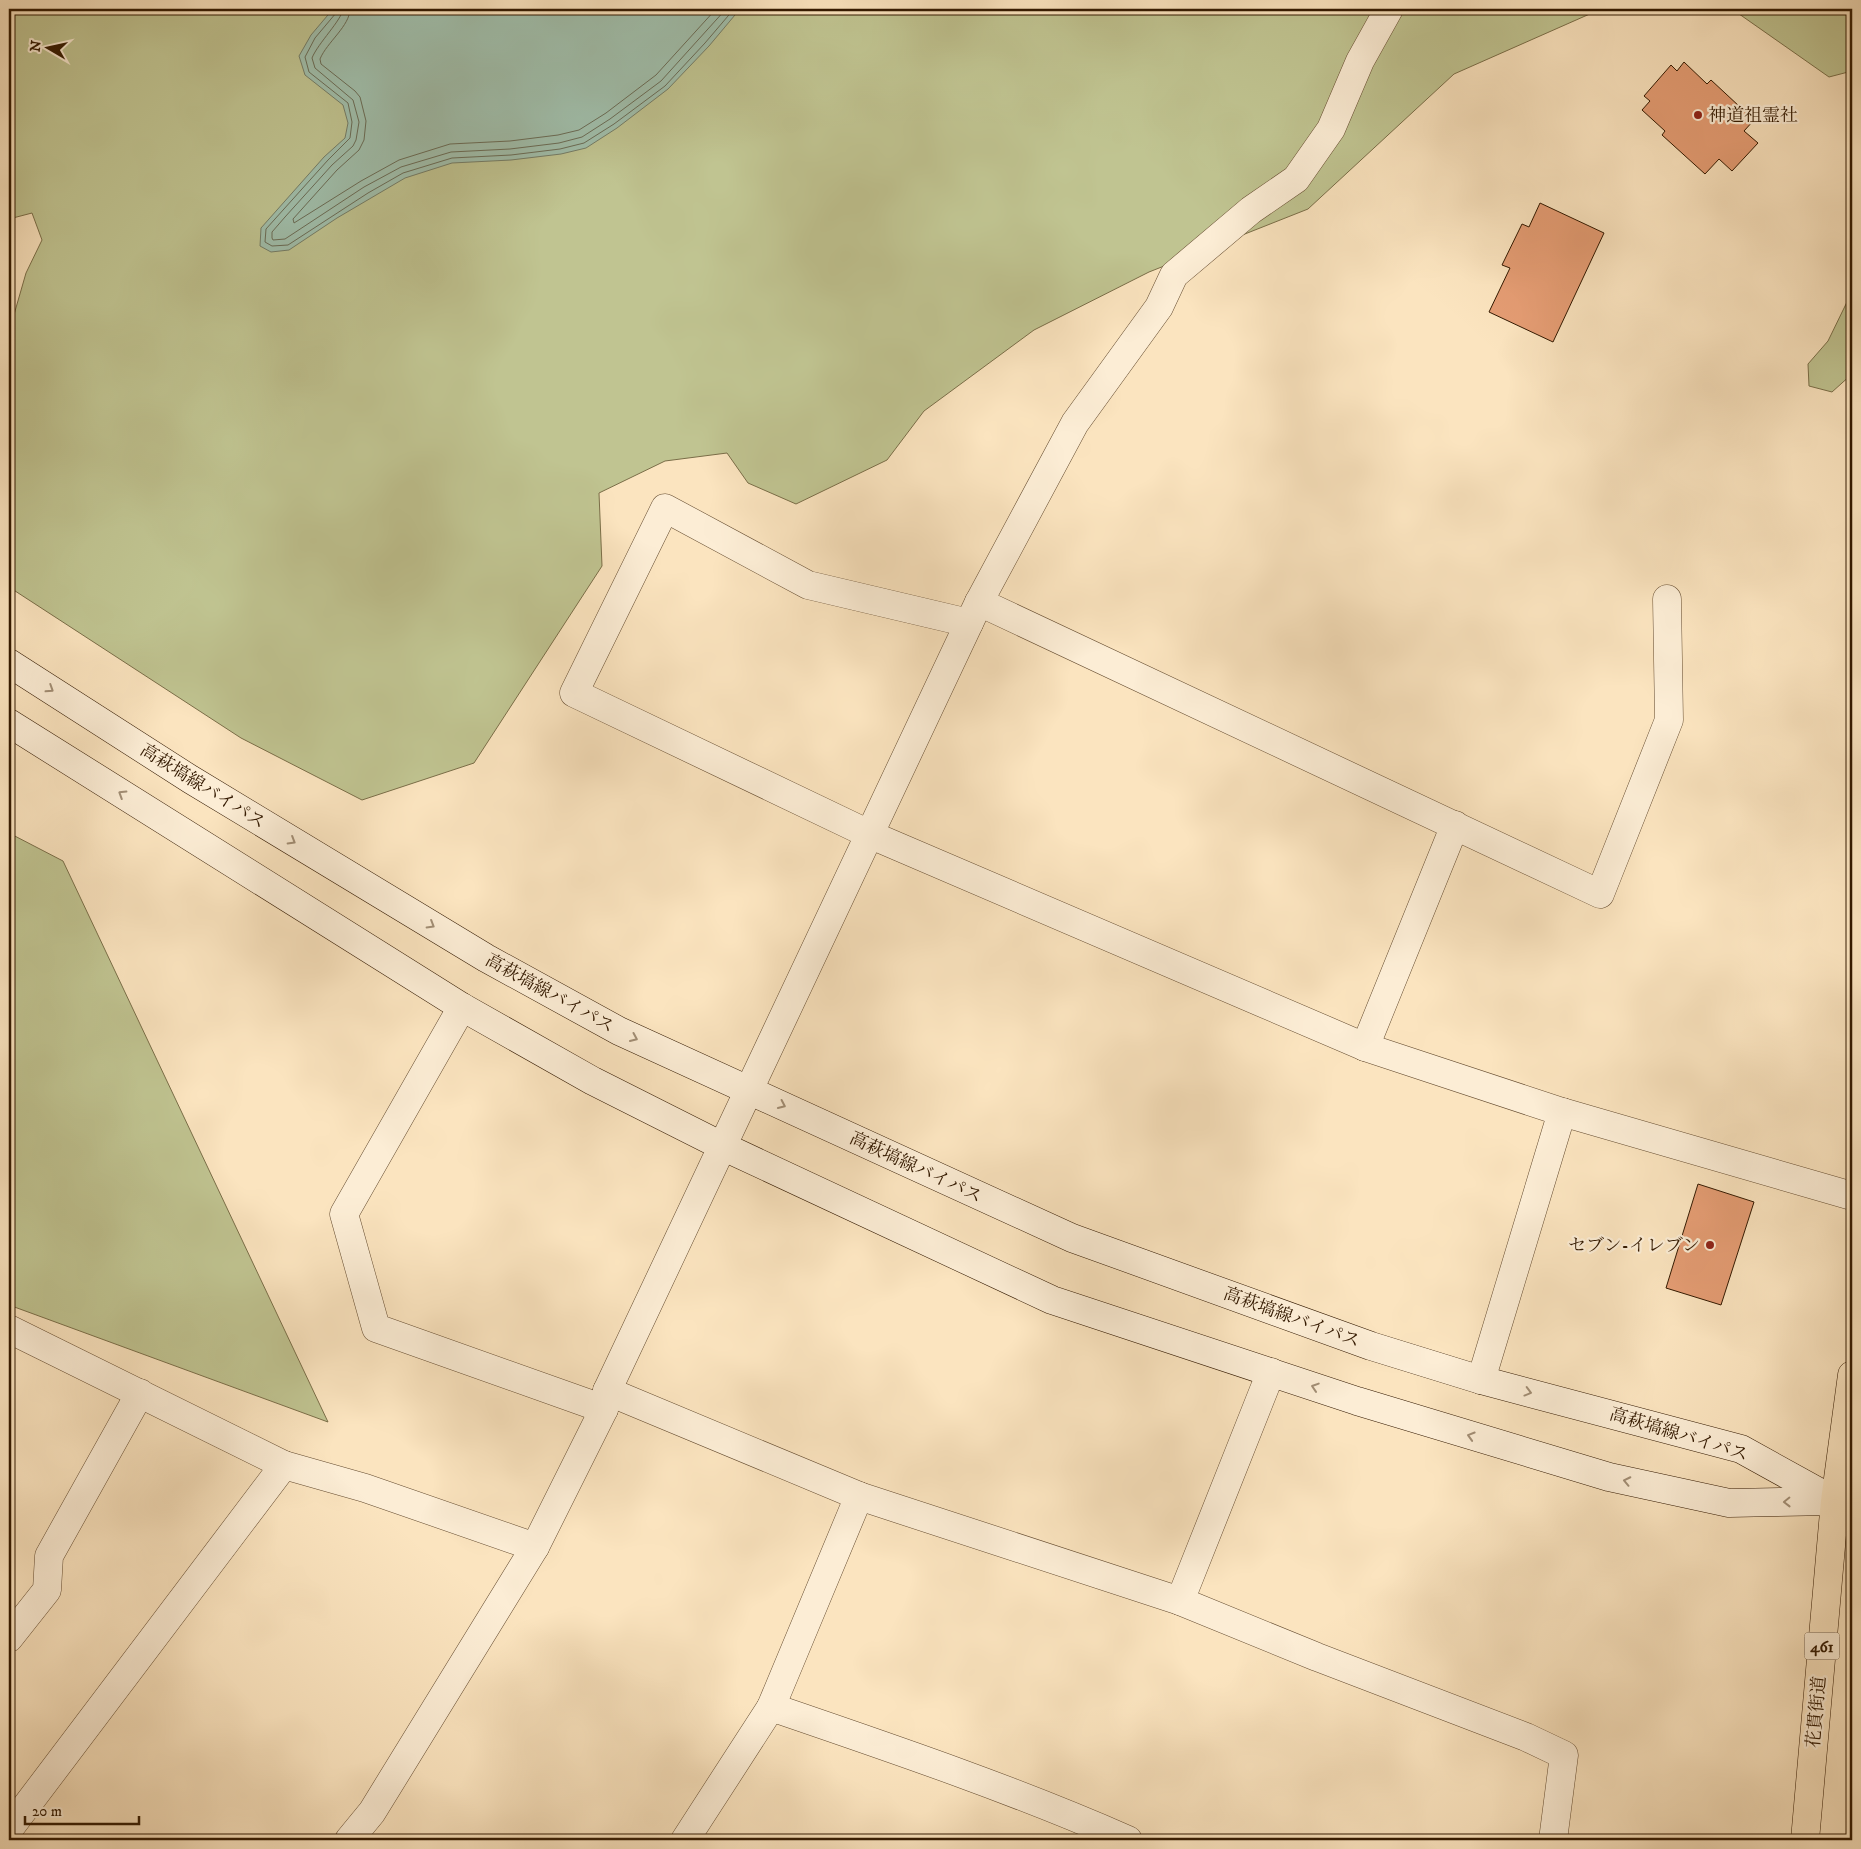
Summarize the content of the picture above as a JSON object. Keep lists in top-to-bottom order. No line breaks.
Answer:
{"streets":{"highway":["461","花貫街道"],"street":["高萩塙線バイパス"]},"crossings":[["高萩塙線バイパス","花貫街道"]],"places":["神道祖霊社","セブン-イレブン"],"scale_bar":"20 m","north":"left"}
